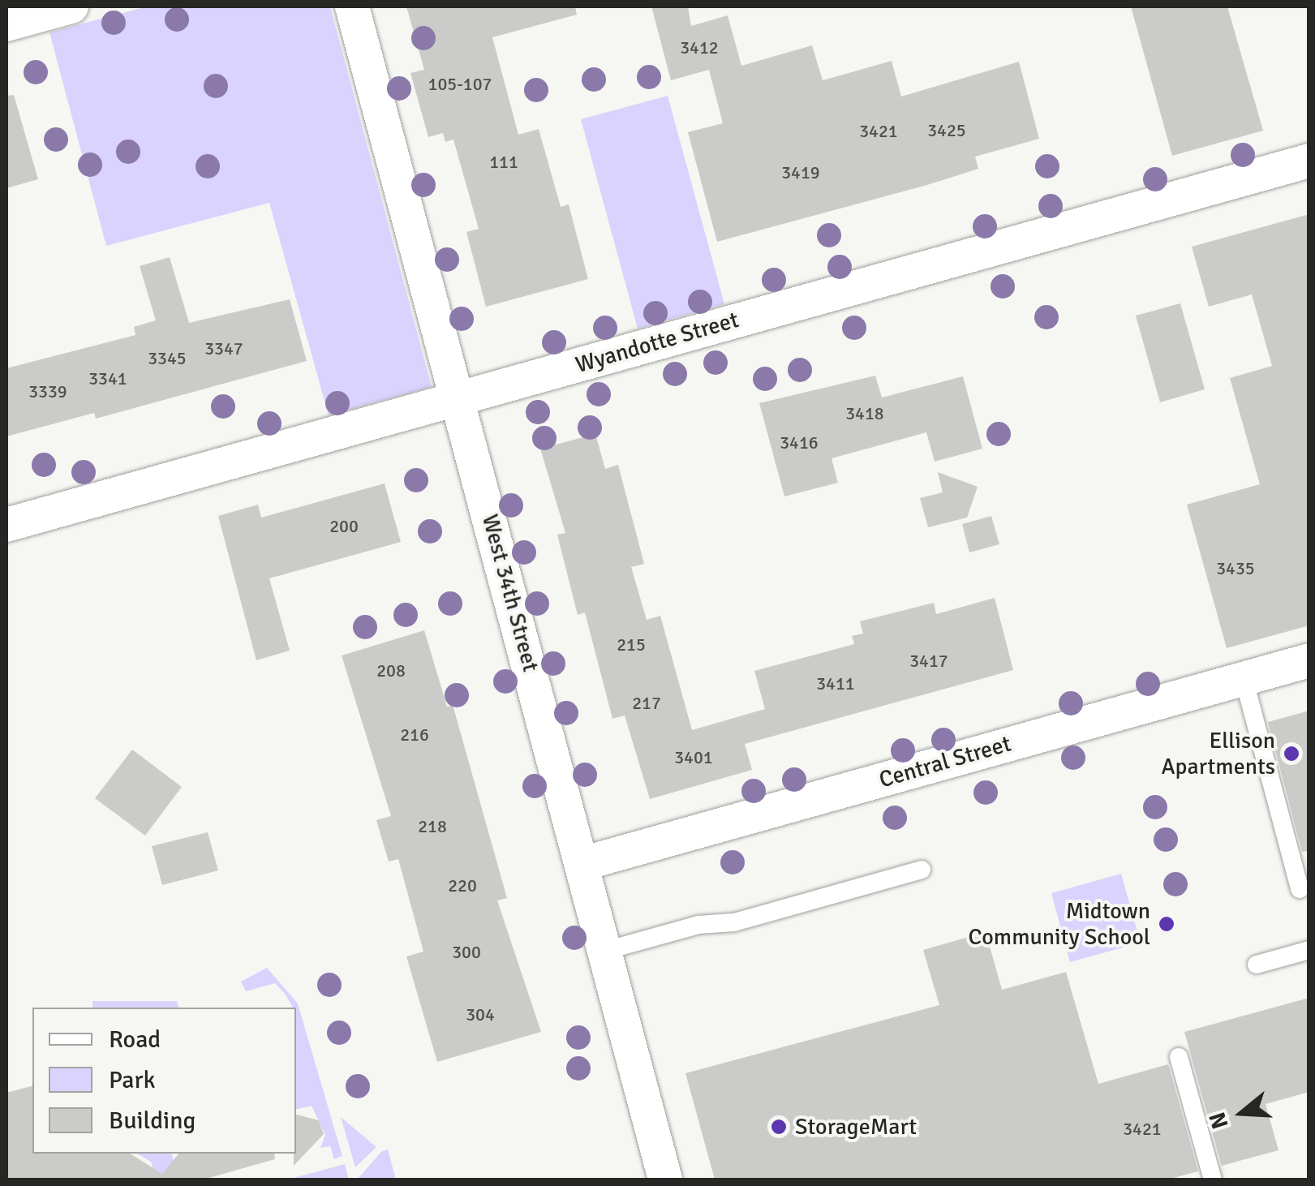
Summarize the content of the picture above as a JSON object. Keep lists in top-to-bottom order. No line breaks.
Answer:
{"streets":{"street":["Wyandotte Street","West 34th Street","Central Street"]},"crossings":[["Wyandotte Street","West 34th Street"],["West 34th Street","Central Street"]],"places":["Ellison Apartments","Midtown Community School","StorageMart"],"house_numbers":["3412","105-107","3425","3421","111","3419","3347","3345","3341","3339","3418","3416","200","3435","215","3417","208","3411","217","216","3401","218","220","300","304","3421"],"legend":["Road","Park","Building"],"north":"left"}
